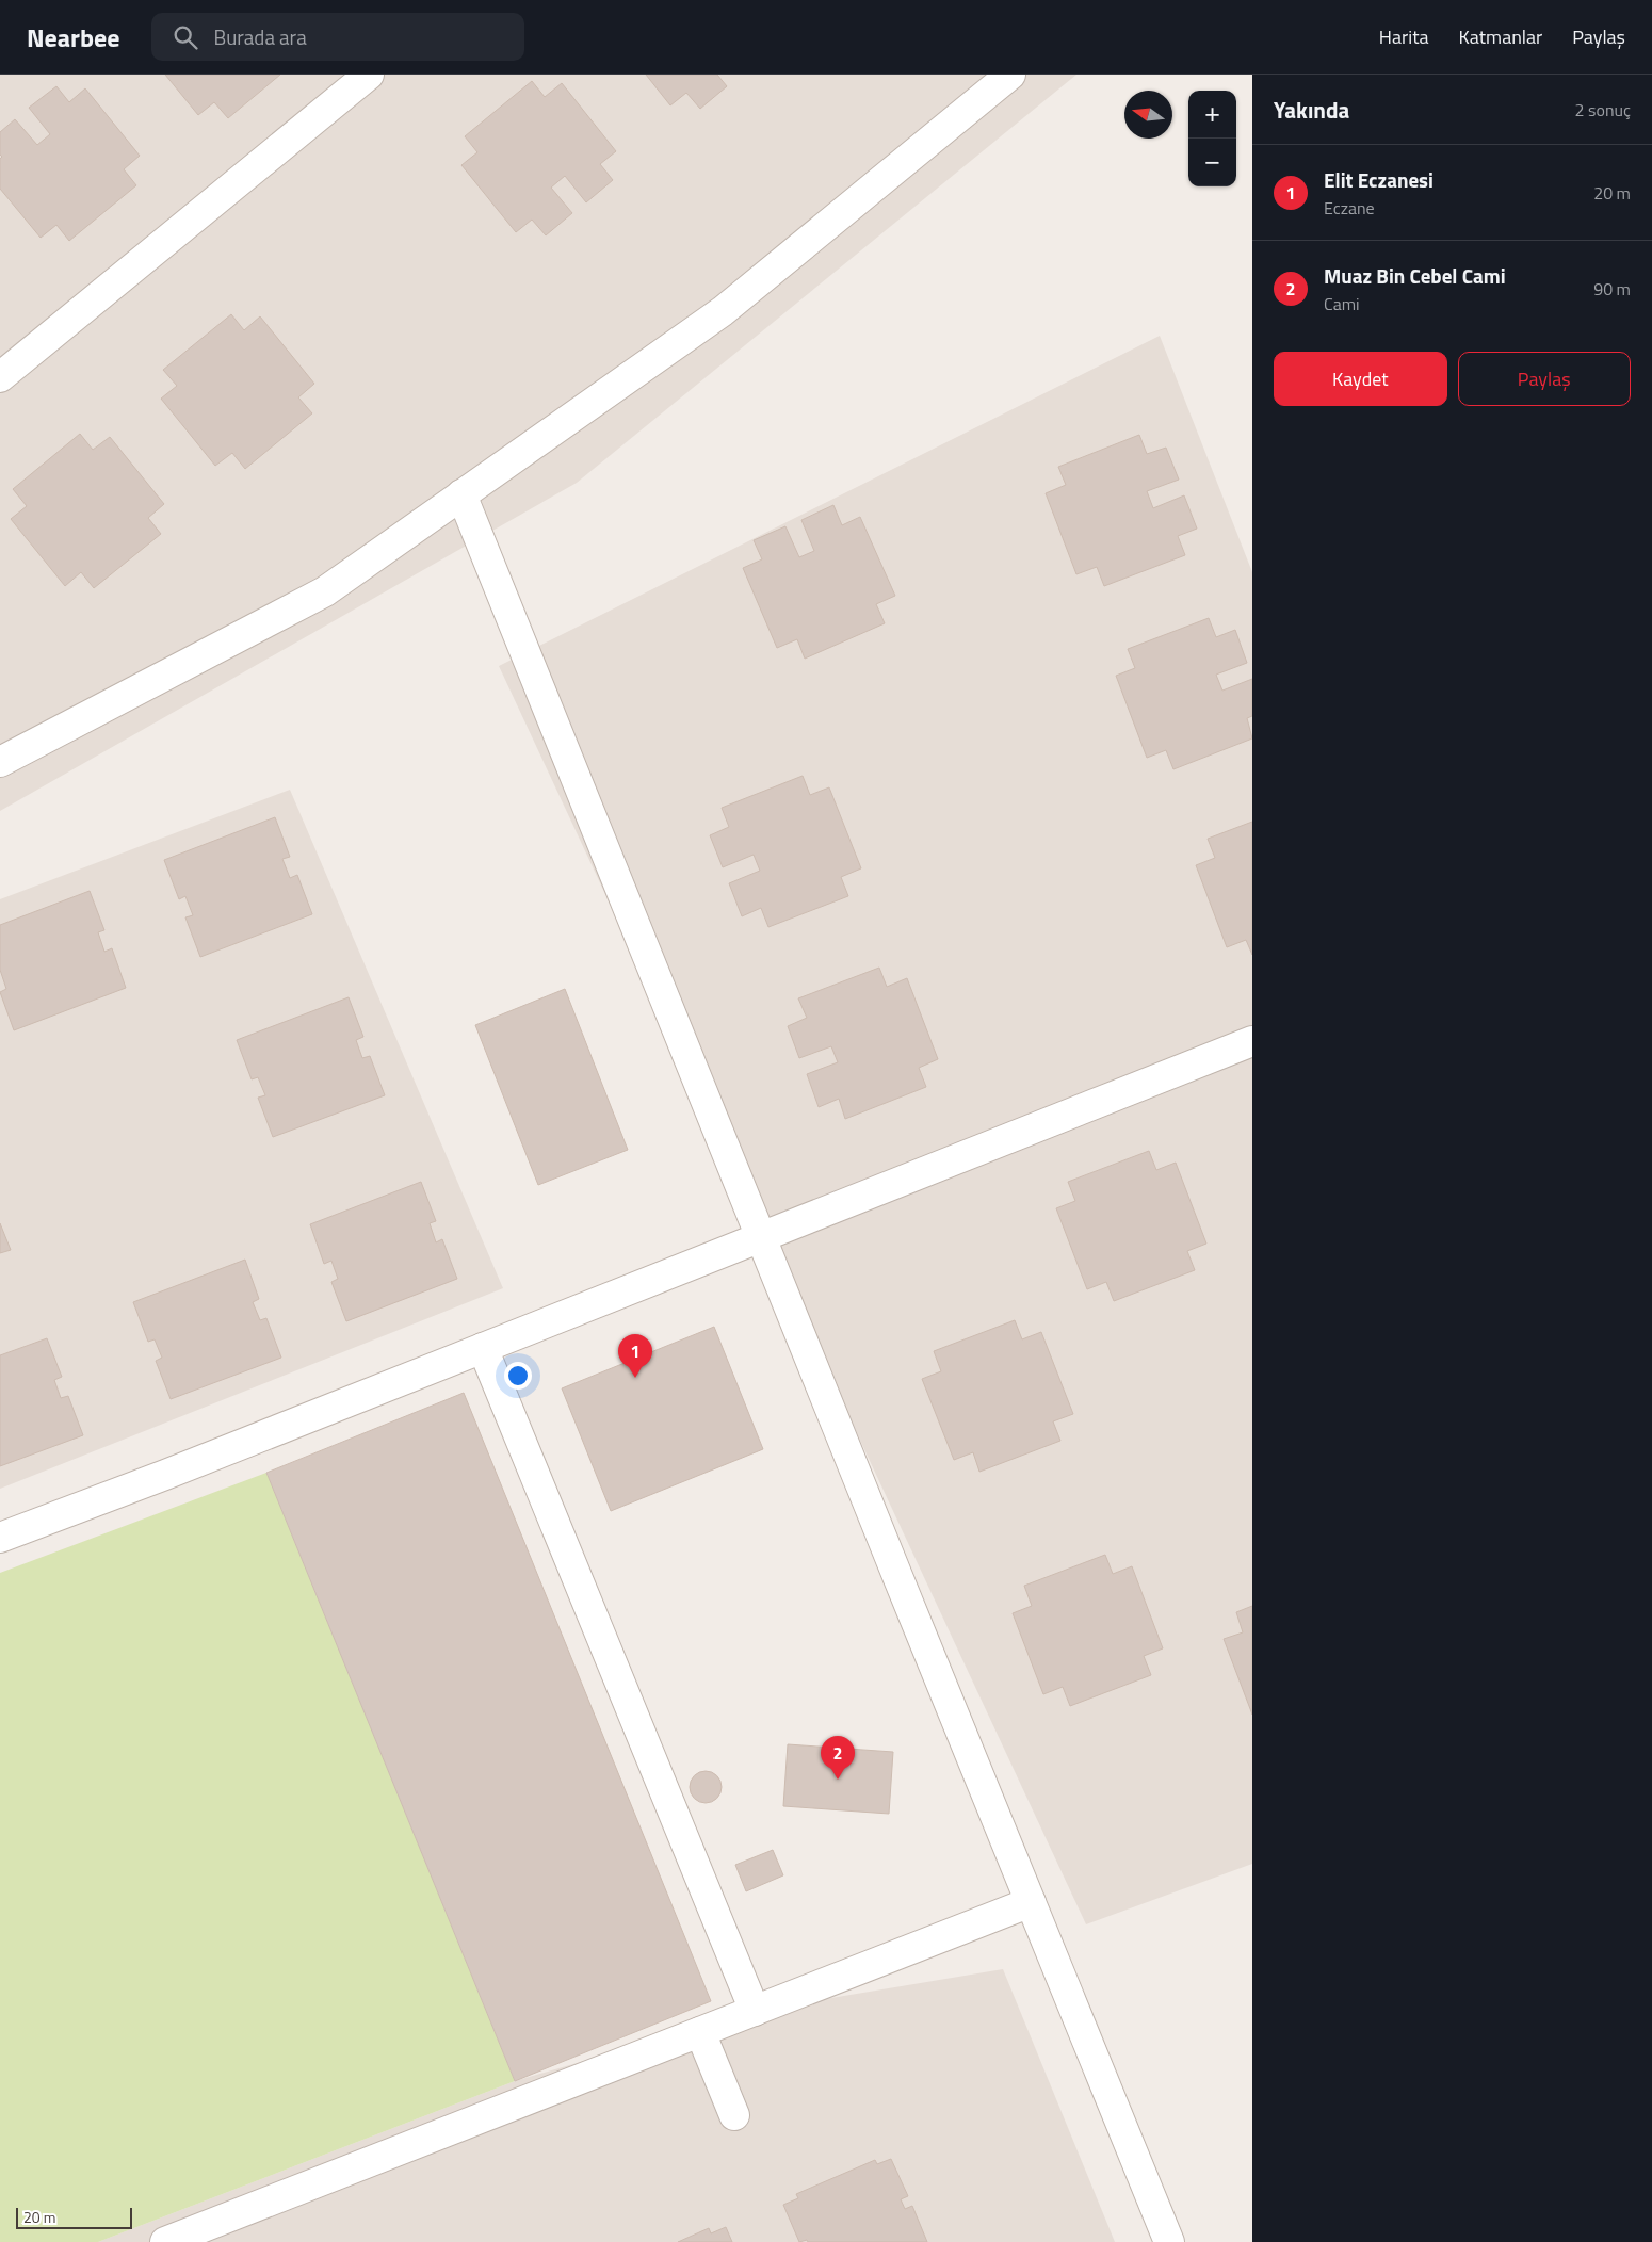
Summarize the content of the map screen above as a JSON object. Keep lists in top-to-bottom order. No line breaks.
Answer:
{"scale_bar":"20 m","north":"left","page":{"header":"Nearbee","search":"Burada ara","nav":["Harita","Katmanlar","Paylaş"],"heading":["Yakında","2 sonuç"],"map_buttons":["+","−"],"list":[{"mark":"1","name":"Elit Eczanesi","note":"Eczane","value":"20 m"},{"mark":"2","name":"Muaz Bin Cebel Cami","note":"Cami","value":"90 m"}],"buttons":["Kaydet","Paylaş"],"pins":["1","2"],"scale":"20 m"}}
